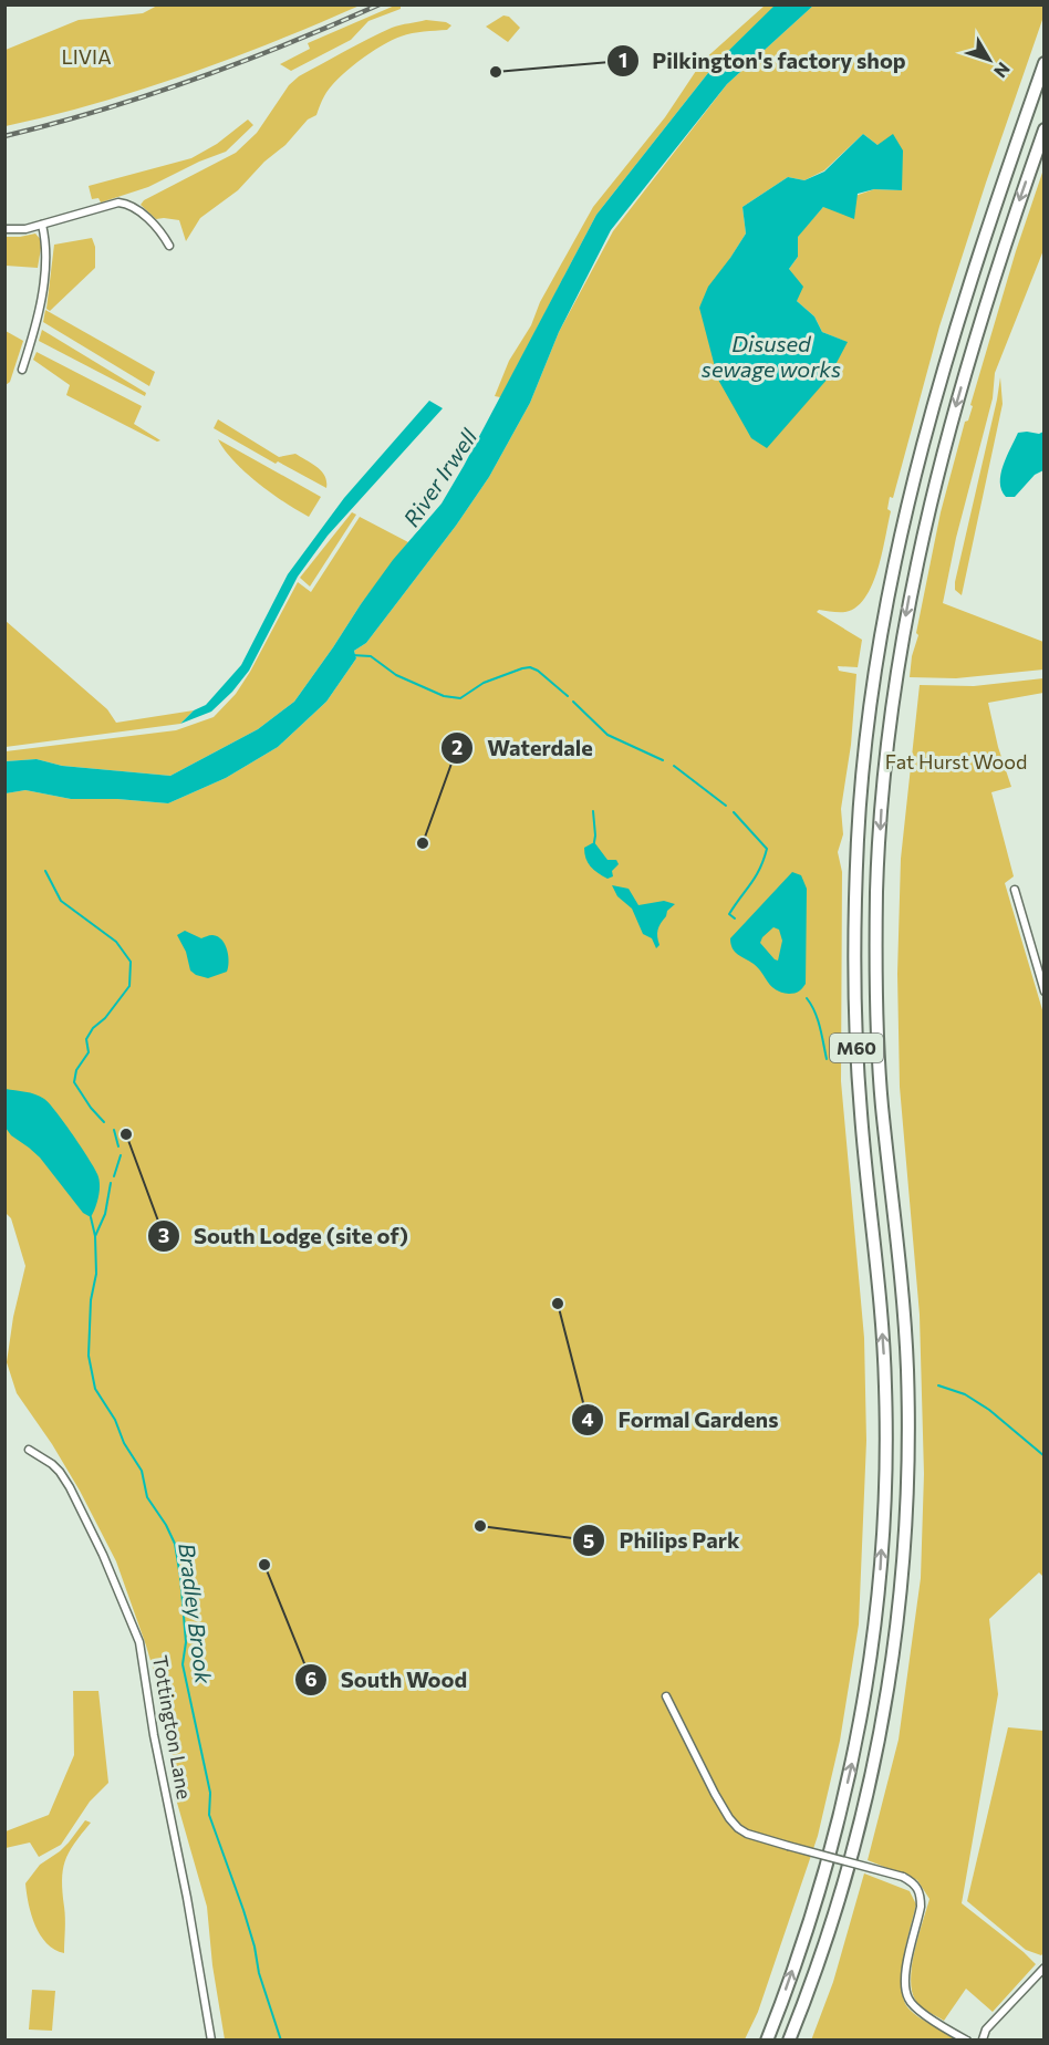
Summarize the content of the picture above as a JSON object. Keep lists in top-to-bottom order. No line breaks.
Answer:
{"streets":{"highway":["M60"],"street":["Tottington Lane"]},"water":["Disused sewage works","River Irwell","Bradley Brook"],"parks":["LIVIA","Fat Hurst Wood"],"places":["Pilkington's factory shop","Waterdale","South Lodge (site of)","Formal Gardens","Philips Park","South Wood"],"north":"bottom right"}
